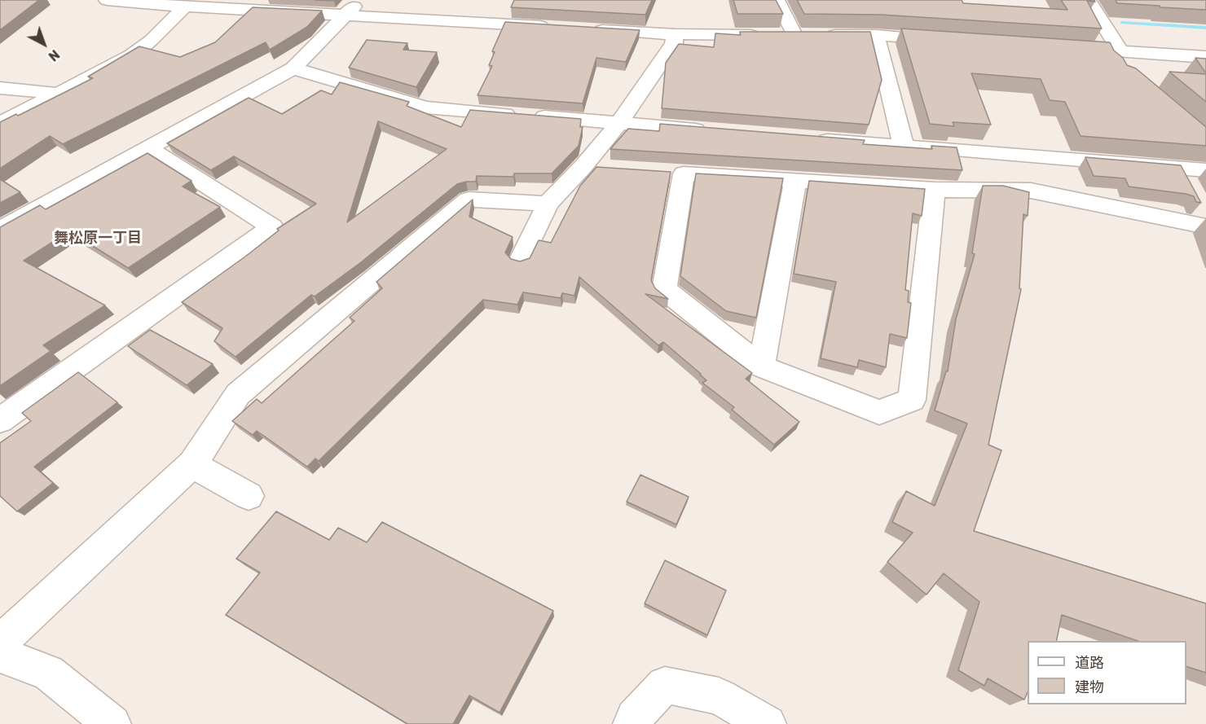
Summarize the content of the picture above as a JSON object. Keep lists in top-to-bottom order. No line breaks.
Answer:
{"districts":["舞松原一丁目"],"legend":["道路","建物"],"north":"bottom right"}
